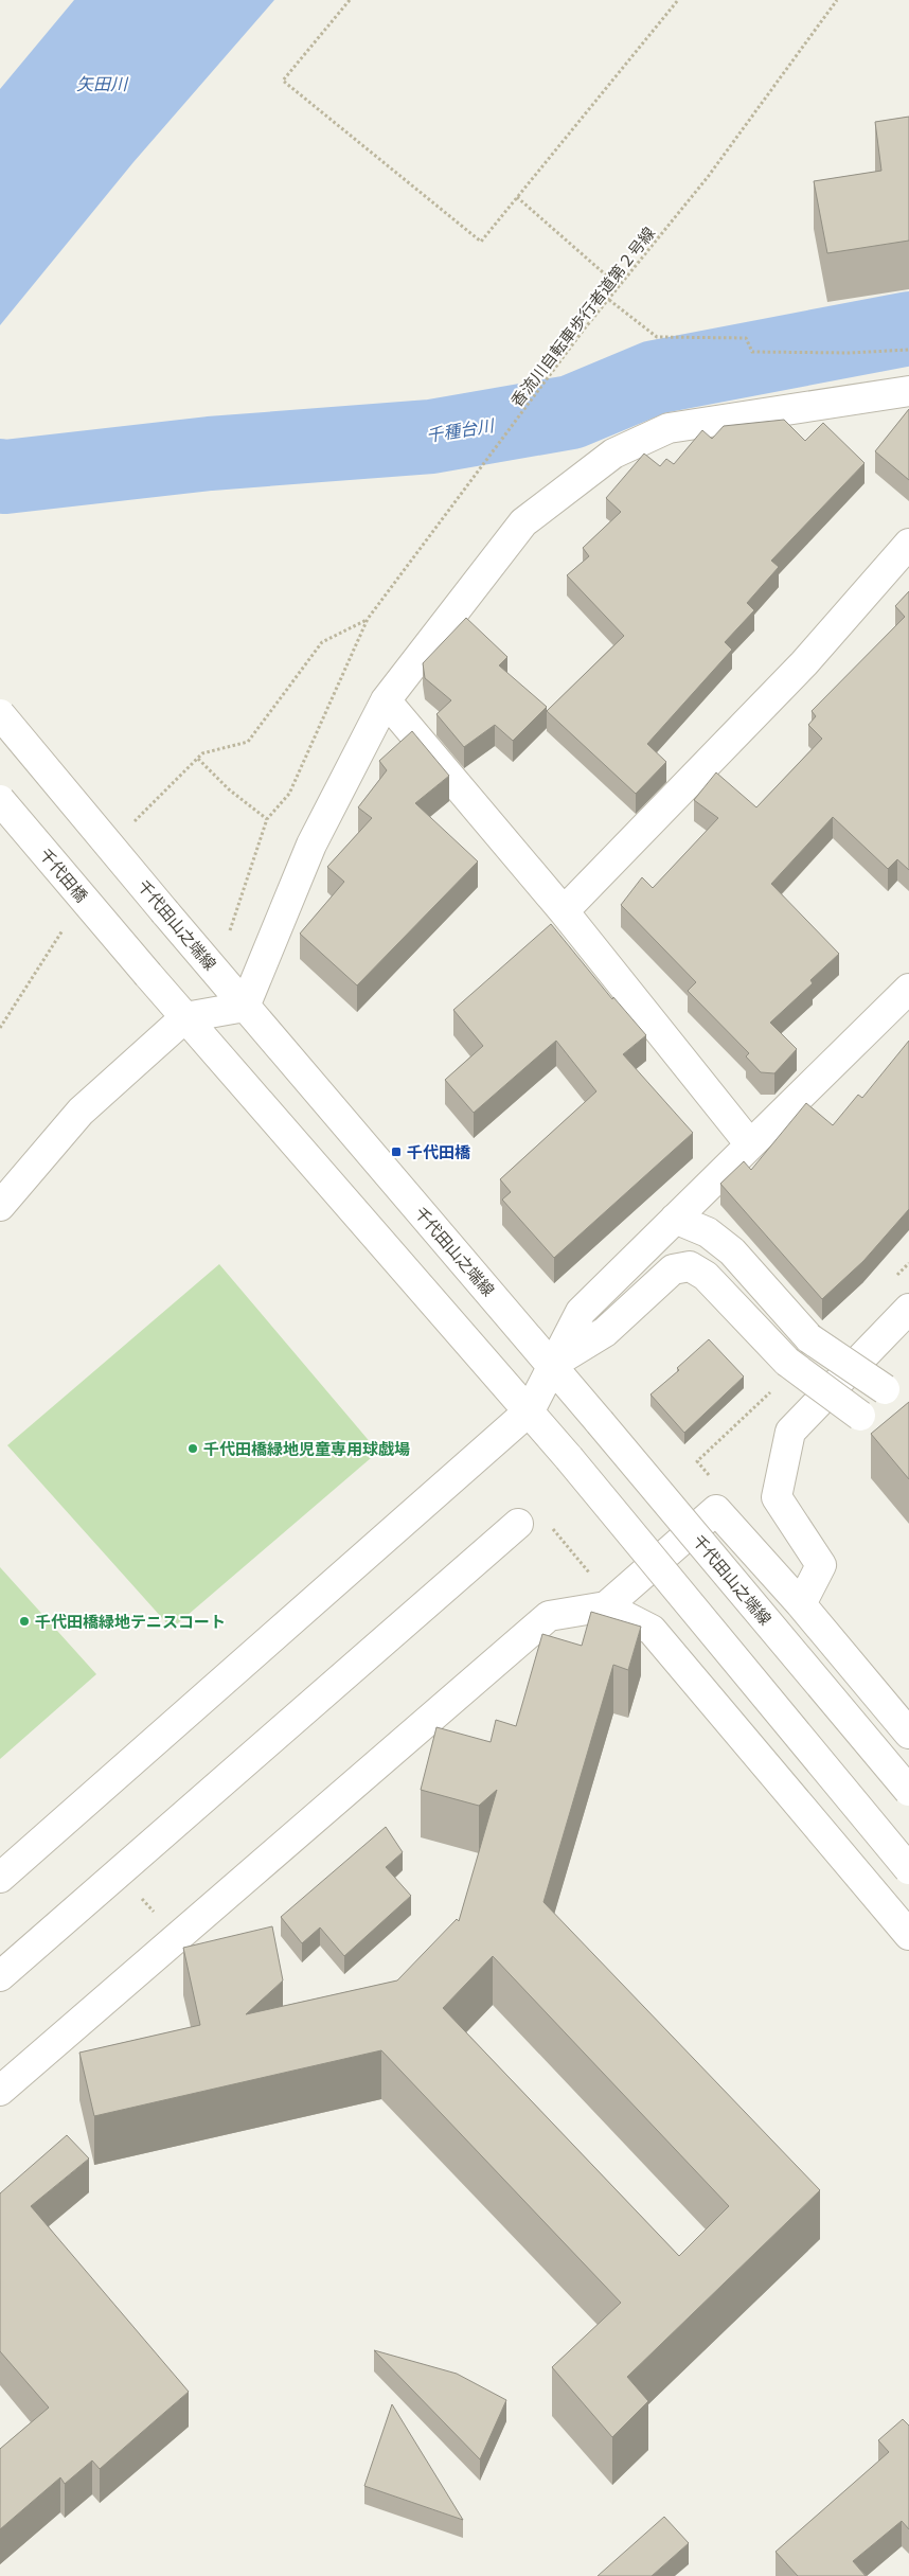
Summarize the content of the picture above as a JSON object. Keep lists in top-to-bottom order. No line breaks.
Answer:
{"streets":{"street":["千代田橋","千代田山之端線"],"path":["香流川自転車歩行者道第２号線"]},"crossings":[["香流川自転車歩行者道第２号線","千代田山之端線"]],"water":["矢田川","千種台川"],"places":{"transit":["千代田橋"],"other":["千代田橋緑地児童専用球戯場","千代田橋緑地テニスコート"]}}
